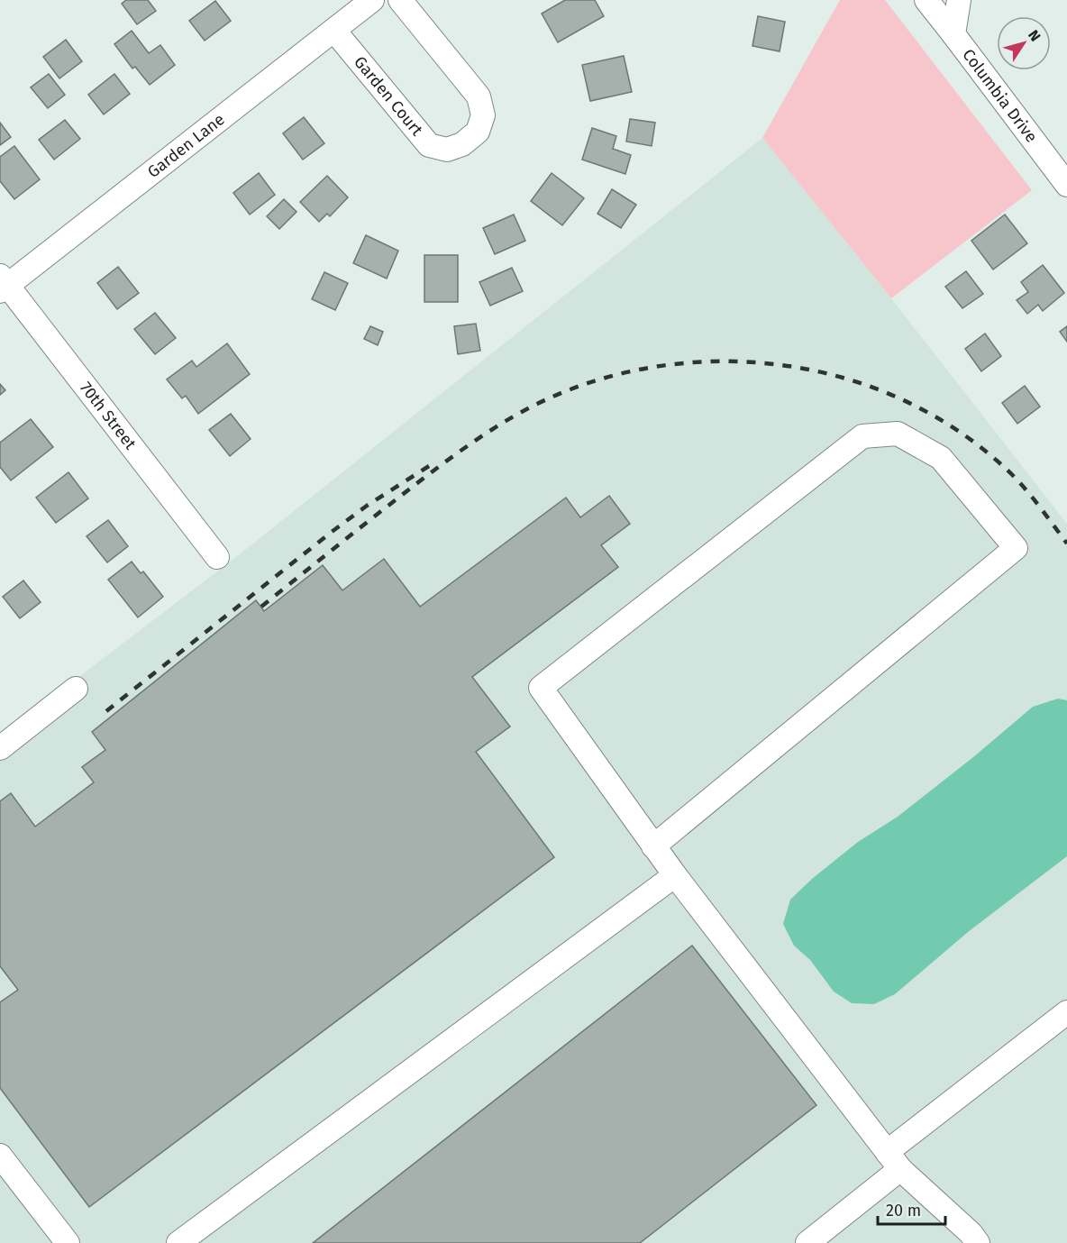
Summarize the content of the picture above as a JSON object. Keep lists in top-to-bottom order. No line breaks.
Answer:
{"streets":{"street":["Garden Court","Columbia Drive","Garden Lane","70th Street"]},"crossings":[["Garden Court","Garden Lane"],["Garden Lane","70th Street"]],"scale_bar":"20 m","north":"top right"}
